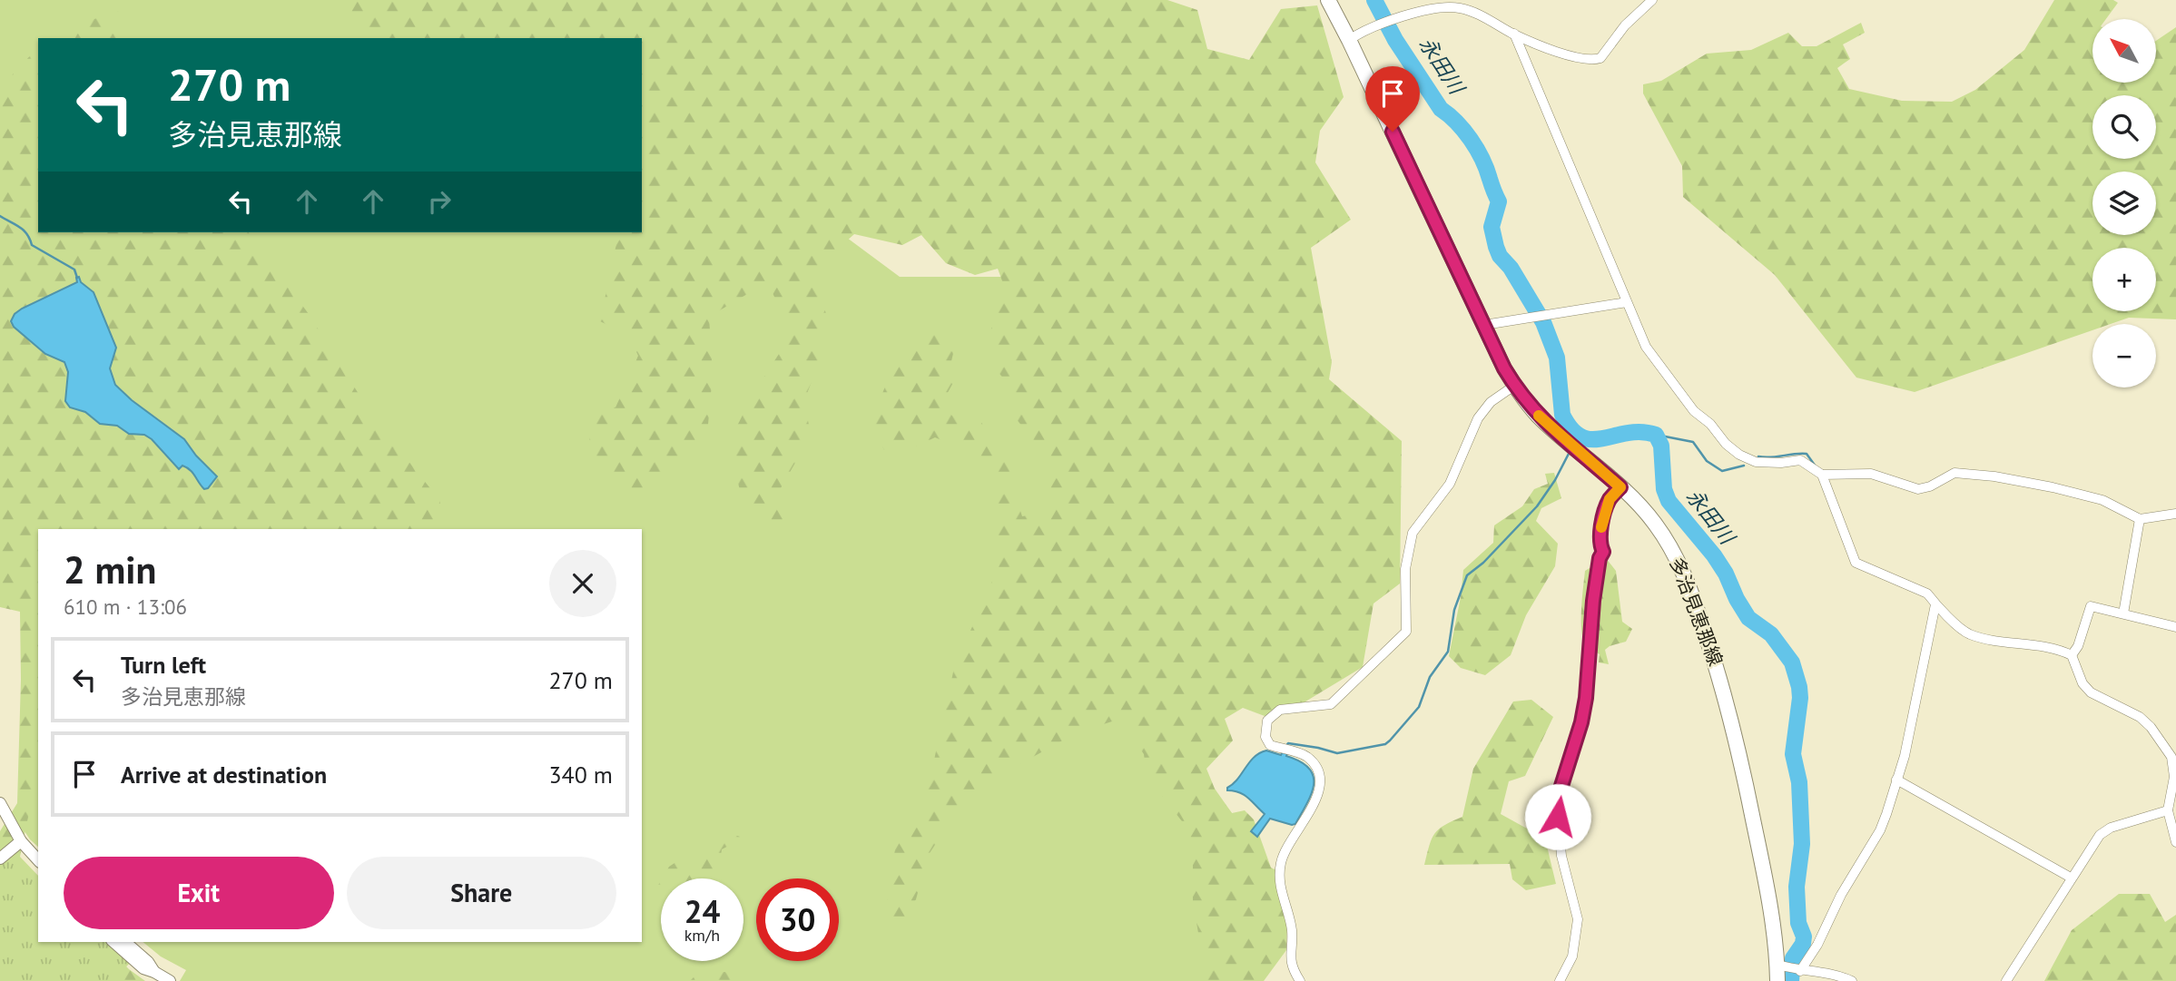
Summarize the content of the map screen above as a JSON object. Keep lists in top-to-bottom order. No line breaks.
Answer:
{"streets":{"main road":["多治見恵那線"]},"water":["永田川"],"north":"top left","page":{"map_buttons":["+","−"],"turn":["270 m","多治見恵那線"],"heading":["2 min","610 m · 13:06"],"list":[{"name":"Turn left","note":"多治見恵那線","value":"270 m"},{"name":"Arrive at destination","value":"340 m"}],"buttons":["Exit","Share"],"speed":"24 km/h","limit":"30"}}
